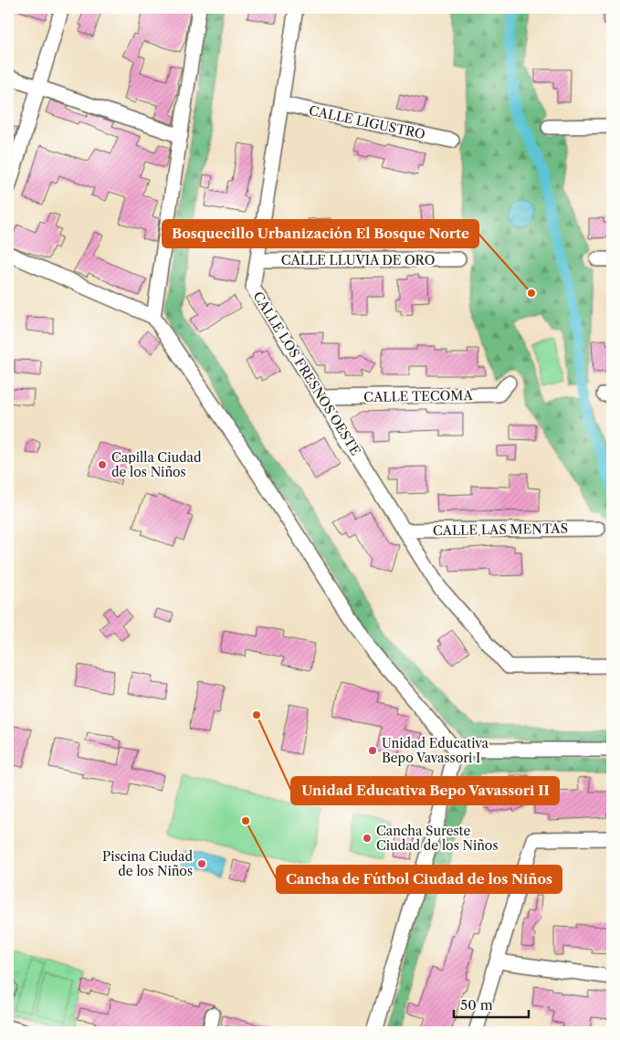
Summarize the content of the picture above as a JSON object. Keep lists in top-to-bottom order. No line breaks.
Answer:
{"streets":{"street":["CALLE LIGUSTRO","CALLE LLUVIA DE ORO","CALLE LOS FRESNOS OESTE","CALLE TECOMA","CALLE LAS MENTAS"]},"crossings":[["CALLE LIGUSTRO","CALLE LOS FRESNOS OESTE"],["CALLE LLUVIA DE ORO","CALLE LOS FRESNOS OESTE"],["CALLE LOS FRESNOS OESTE","CALLE TECOMA"],["CALLE LOS FRESNOS OESTE","CALLE LAS MENTAS"]],"places":["Bosquecillo Urbanización El Bosque Norte","Capilla Ciudad de los Niños","Unidad Educativa Bepo Vavassori II","Unidad Educativa Bepo Vavassori I","Cancha de Fútbol Ciudad de los Niños","Cancha Sureste Ciudad de los Niños","Piscina Ciudad de los Niños"],"scale_bar":"50 m"}
